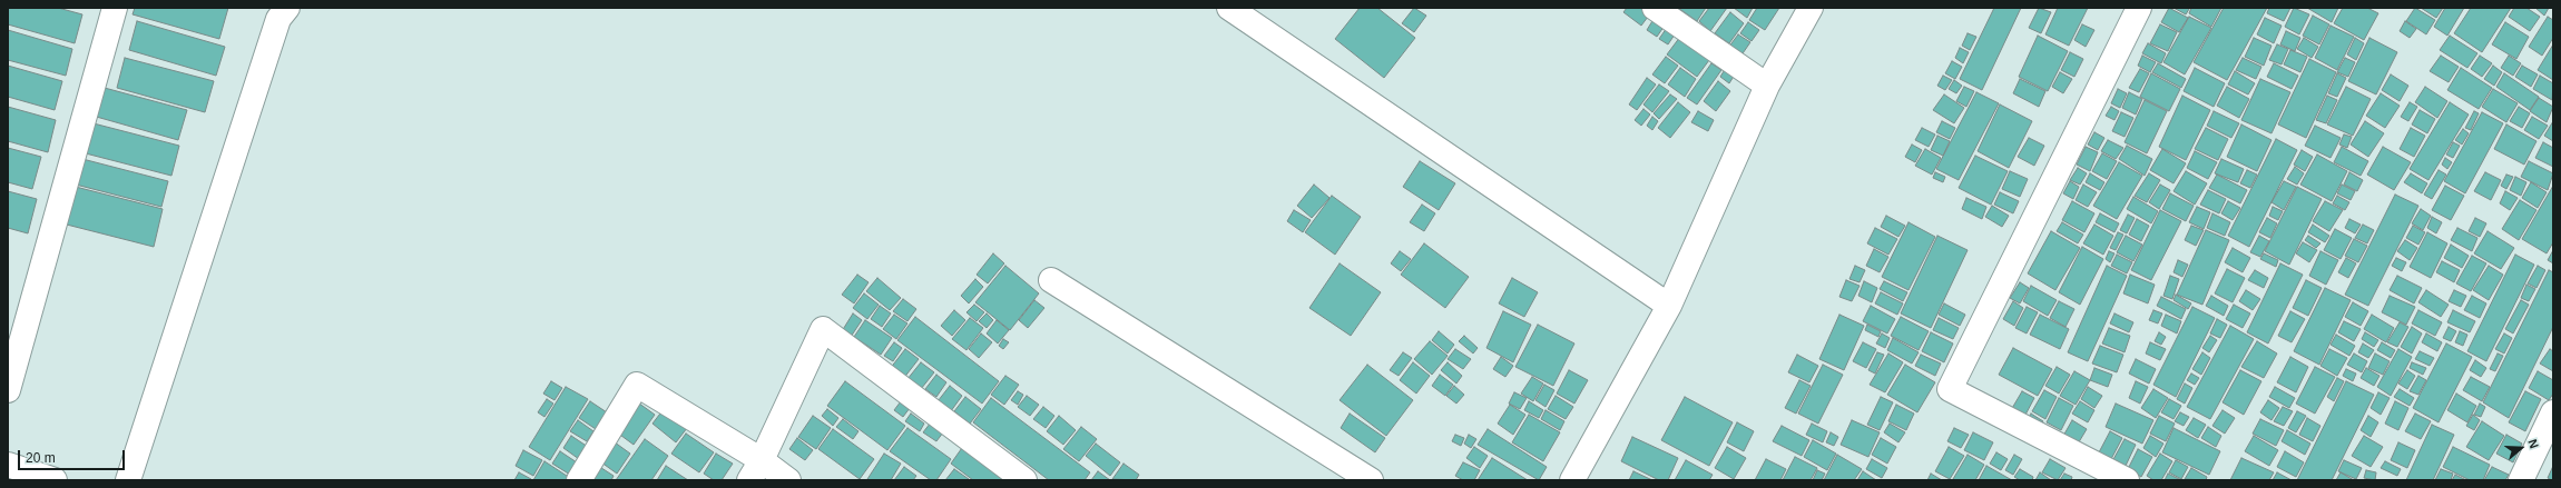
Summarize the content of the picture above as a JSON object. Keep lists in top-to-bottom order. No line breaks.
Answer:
{"scale_bar":"20 m","north":"right"}
